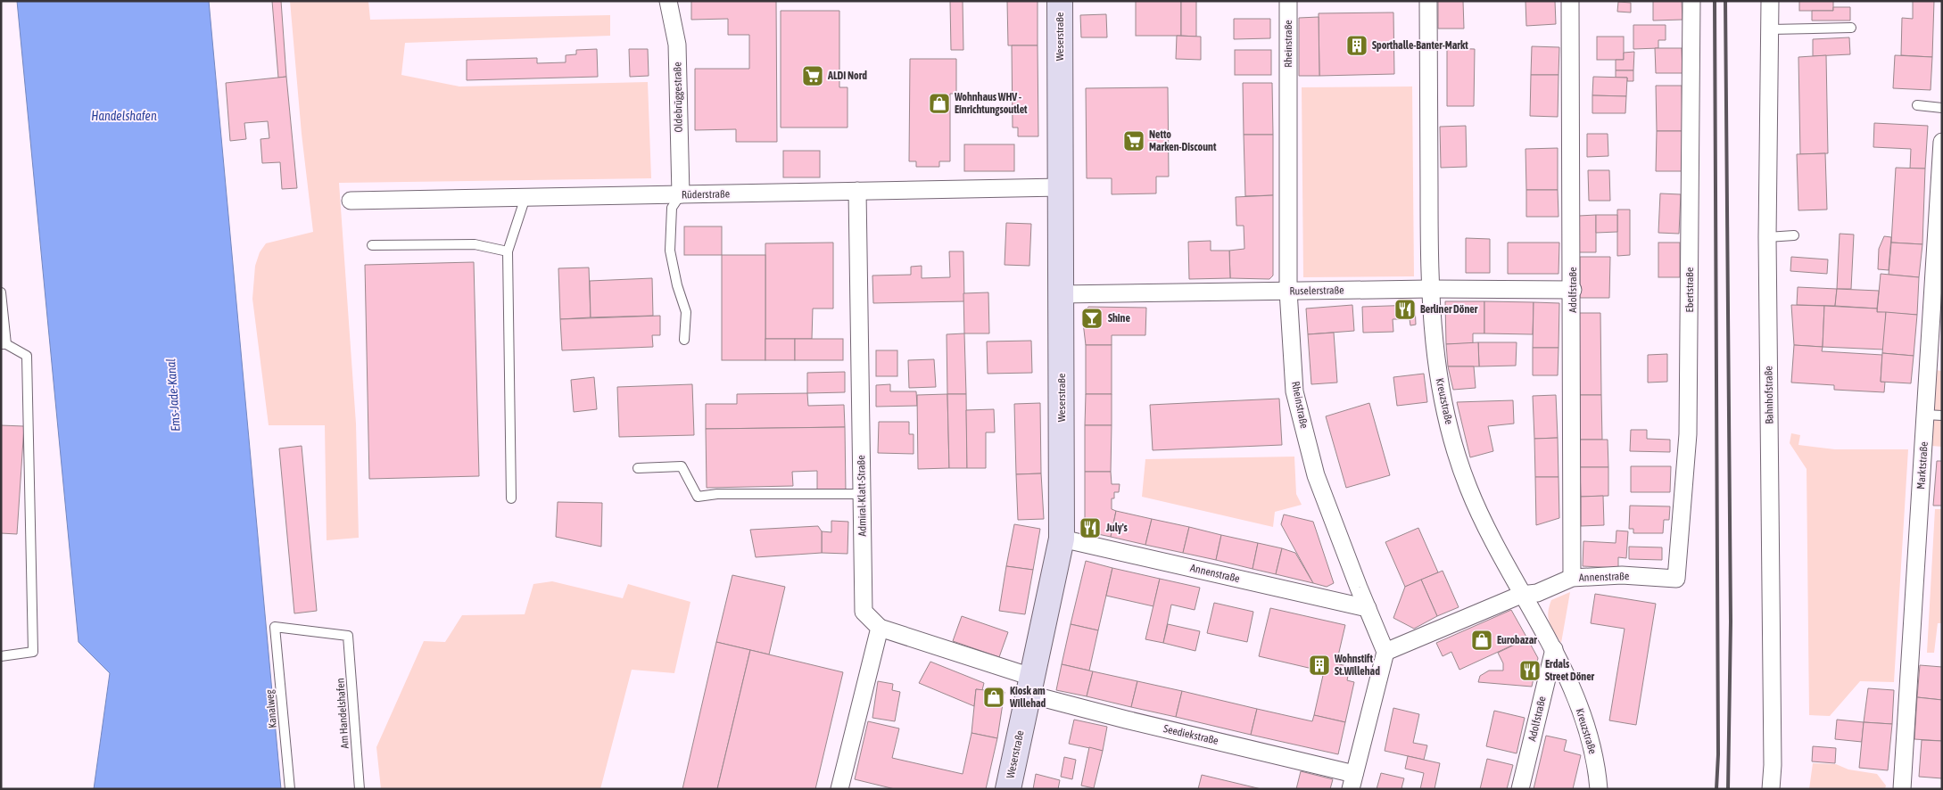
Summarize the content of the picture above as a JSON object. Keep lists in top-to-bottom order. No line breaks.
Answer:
{"streets":{"street":["Weserstraße","Rheinstraße","Oldebrüggestraße","Rüderstraße","Adolfstraße","Ebertstraße","Ruselerstraße","Bahnhofstraße","Kreuzstraße","Marktstraße","Admiral-Klatt-Straße","Annenstraße","Seediekstraße"],"lane":["Kanalweg","Am Handelshafen"]},"crossings":[["Weserstraße","Rüderstraße"],["Weserstraße","Ruselerstraße"],["Weserstraße","Annenstraße"],["Weserstraße","Seediekstraße"],["Rheinstraße","Ruselerstraße"],["Rheinstraße","Annenstraße"],["Oldebrüggestraße","Rüderstraße"],["Rüderstraße","Admiral-Klatt-Straße"],["Adolfstraße","Ruselerstraße"],["Adolfstraße","Kreuzstraße"],["Adolfstraße","Annenstraße"],["Ebertstraße","Annenstraße"],["Ruselerstraße","Kreuzstraße"],["Kreuzstraße","Annenstraße"],["Admiral-Klatt-Straße","Seediekstraße"],["Kanalweg","Am Handelshafen"]],"water":["Handelshafen","Ems-Jade-Kanal"],"places":{"building":["Sporthalle-Banter-Markt","Wohnstift St.Willehad"],"supermarket":["ALDI Nord","Netto Marken-Discount"],"shop":["Wohnhaus WHV - Einrichtungsoutlet","Eurobazar","Kiosk am Willehad"],"restaurant":["Berliner Döner","July's","Erdals Street Döner"],"bar":["Shine"]}}
